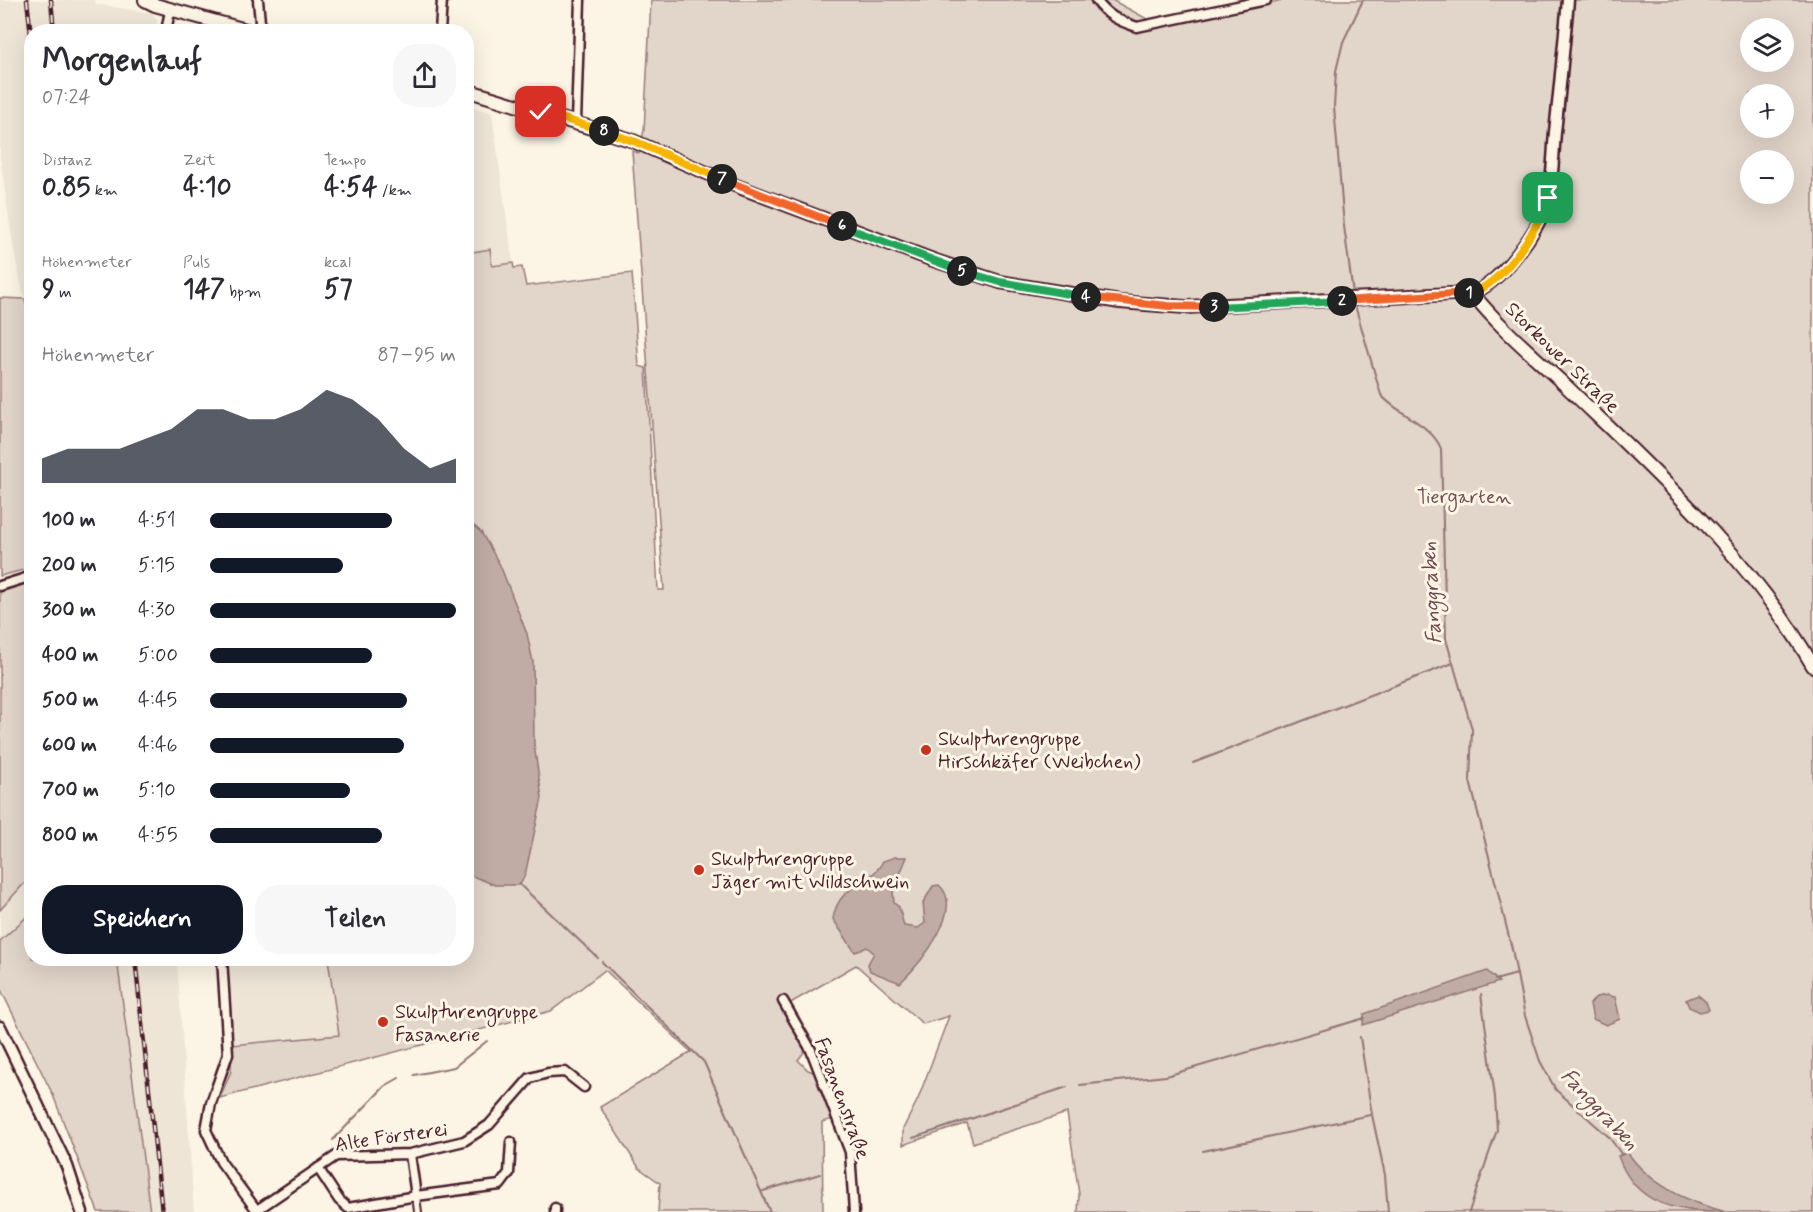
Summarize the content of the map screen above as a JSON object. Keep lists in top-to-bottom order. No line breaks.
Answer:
{"streets":{"main road":["Storkower Straße"],"street":["Fasanenstraße","Alte Försterei"]},"water":["Fanggraben"],"parks":["Tiergarten"],"places":["Skulpturengruppe Hirschkäfer (Weibchen)","Skulpturengruppe Jäger mit Wildschwein","Skulpturengruppe Fasanerie"],"page":{"map_buttons":["+","−"],"heading":["Morgenlauf","07:24"],"pins":["8","7","6","5","1","4","2","3"],"stats":[["Distanz","0.85 km"],["Zeit","4:10"],["Tempo","4:54 /km"],["Höhenmeter","9 m"],["Puls","147 bpm"],["kcal","57"]],"chart":["Höhenmeter","87–95 m"],"list":[{"name":"100 m","note":"4:51"},{"name":"200 m","note":"5:15"},{"name":"300 m","note":"4:30"},{"name":"400 m","note":"5:00"},{"name":"500 m","note":"4:45"},{"name":"600 m","note":"4:46"},{"name":"700 m","note":"5:10"},{"name":"800 m","note":"4:55"}],"buttons":["Speichern","Teilen"]}}
